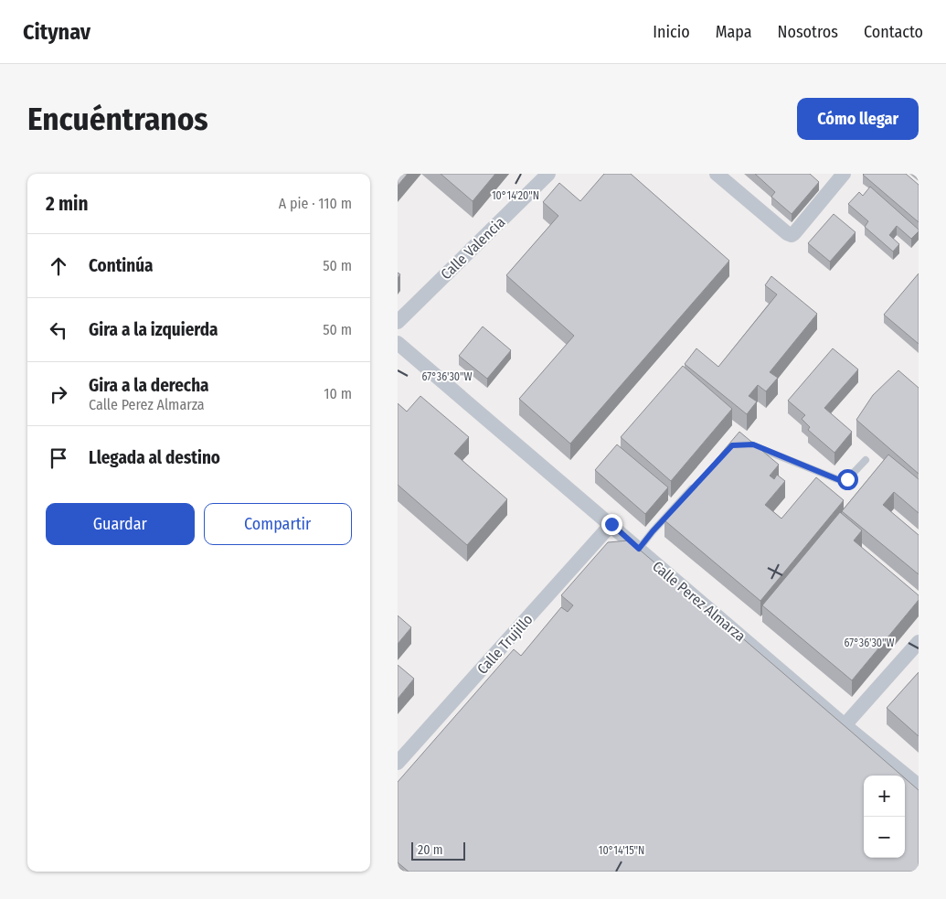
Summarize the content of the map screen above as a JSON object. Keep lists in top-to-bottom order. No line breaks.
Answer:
{"streets":{"street":["Calle Valencia","Calle Perez Almarza","Calle Trujillo"]},"crossings":[["Calle Perez Almarza","Calle Trujillo"]],"scale_bar":"20 m","page":{"header":"Citynav","nav":["Inicio","Mapa","Nosotros","Contacto"],"buttons":["Cómo llegar",["Guardar","Compartir"]],"title":"Encuéntranos","heading":["2 min","A pie · 110 m"],"list":[["Continúa","50 m"],["Gira a la izquierda","50 m"],["Gira a la derecha","Calle Perez Almarza","10 m"],"Llegada al destino"],"map_buttons":["+","−"],"scale":"20 m"},"coordinates":["10°14'20\"N","67°36'30\"W","10°14'15\"N"]}
